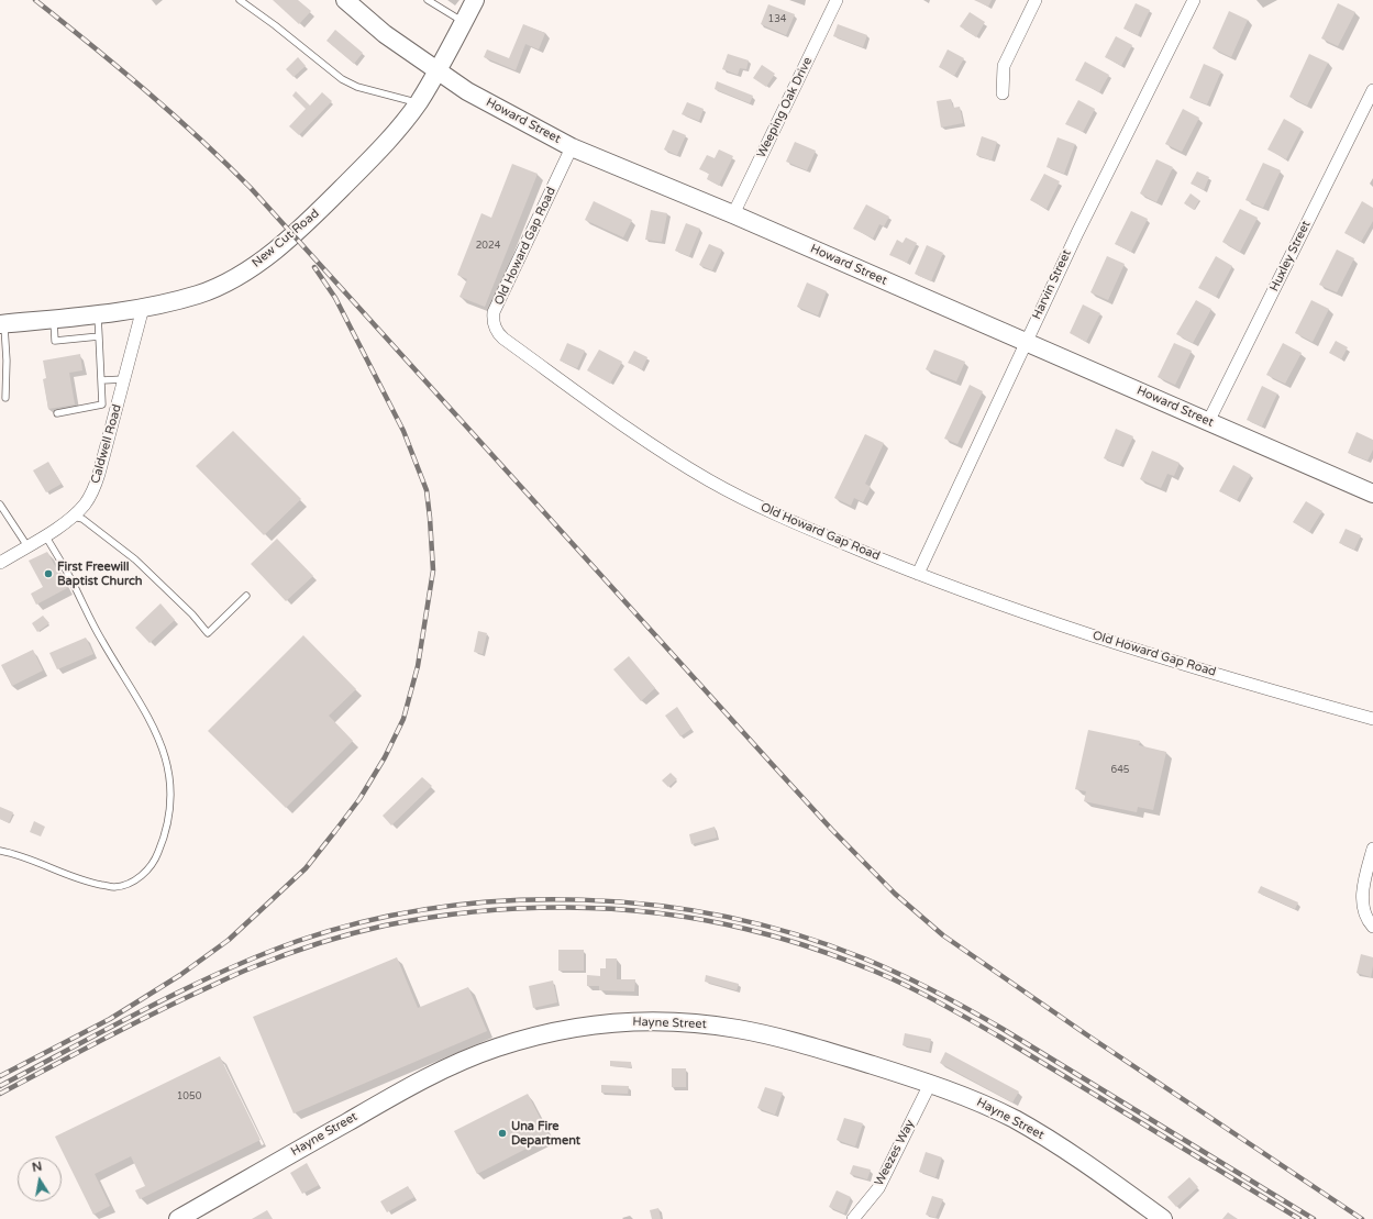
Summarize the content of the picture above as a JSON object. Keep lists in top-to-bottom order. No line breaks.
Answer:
{"streets":{"street":["Weeping Oak Drive","Howard Street","New Cut Road","Old Howard Gap Road","Huxley Street","Harvin Street","Caldwell Road","Hayne Street","Weezes Way"]},"crossings":[["Weeping Oak Drive","Howard Street"],["Howard Street","New Cut Road"],["Howard Street","Old Howard Gap Road"],["Howard Street","Huxley Street"],["Howard Street","Harvin Street"],["New Cut Road","Caldwell Road"],["Old Howard Gap Road","Harvin Street"],["Hayne Street","Weezes Way"]],"places":["First Freewill Baptist Church","Una Fire Department"],"house_numbers":["134","2024","645","1050"],"north":"top"}
